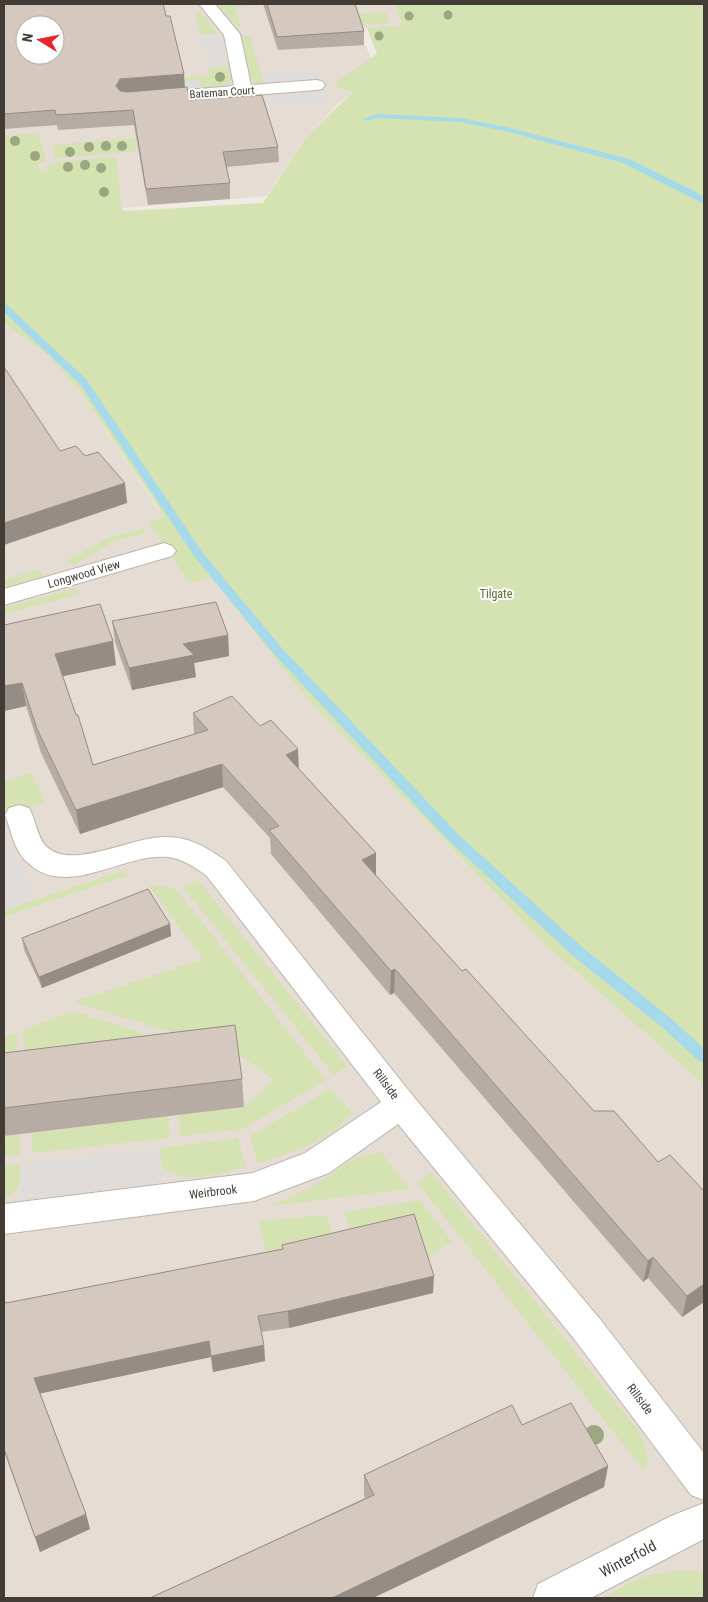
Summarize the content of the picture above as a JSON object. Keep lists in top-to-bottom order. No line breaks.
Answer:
{"streets":{"street":["Bateman Court","Longwood View","Rillside","Weirbrook","Winterfold"]},"crossings":[["Rillside","Weirbrook"]],"parks":["Tilgate"],"north":"left"}
